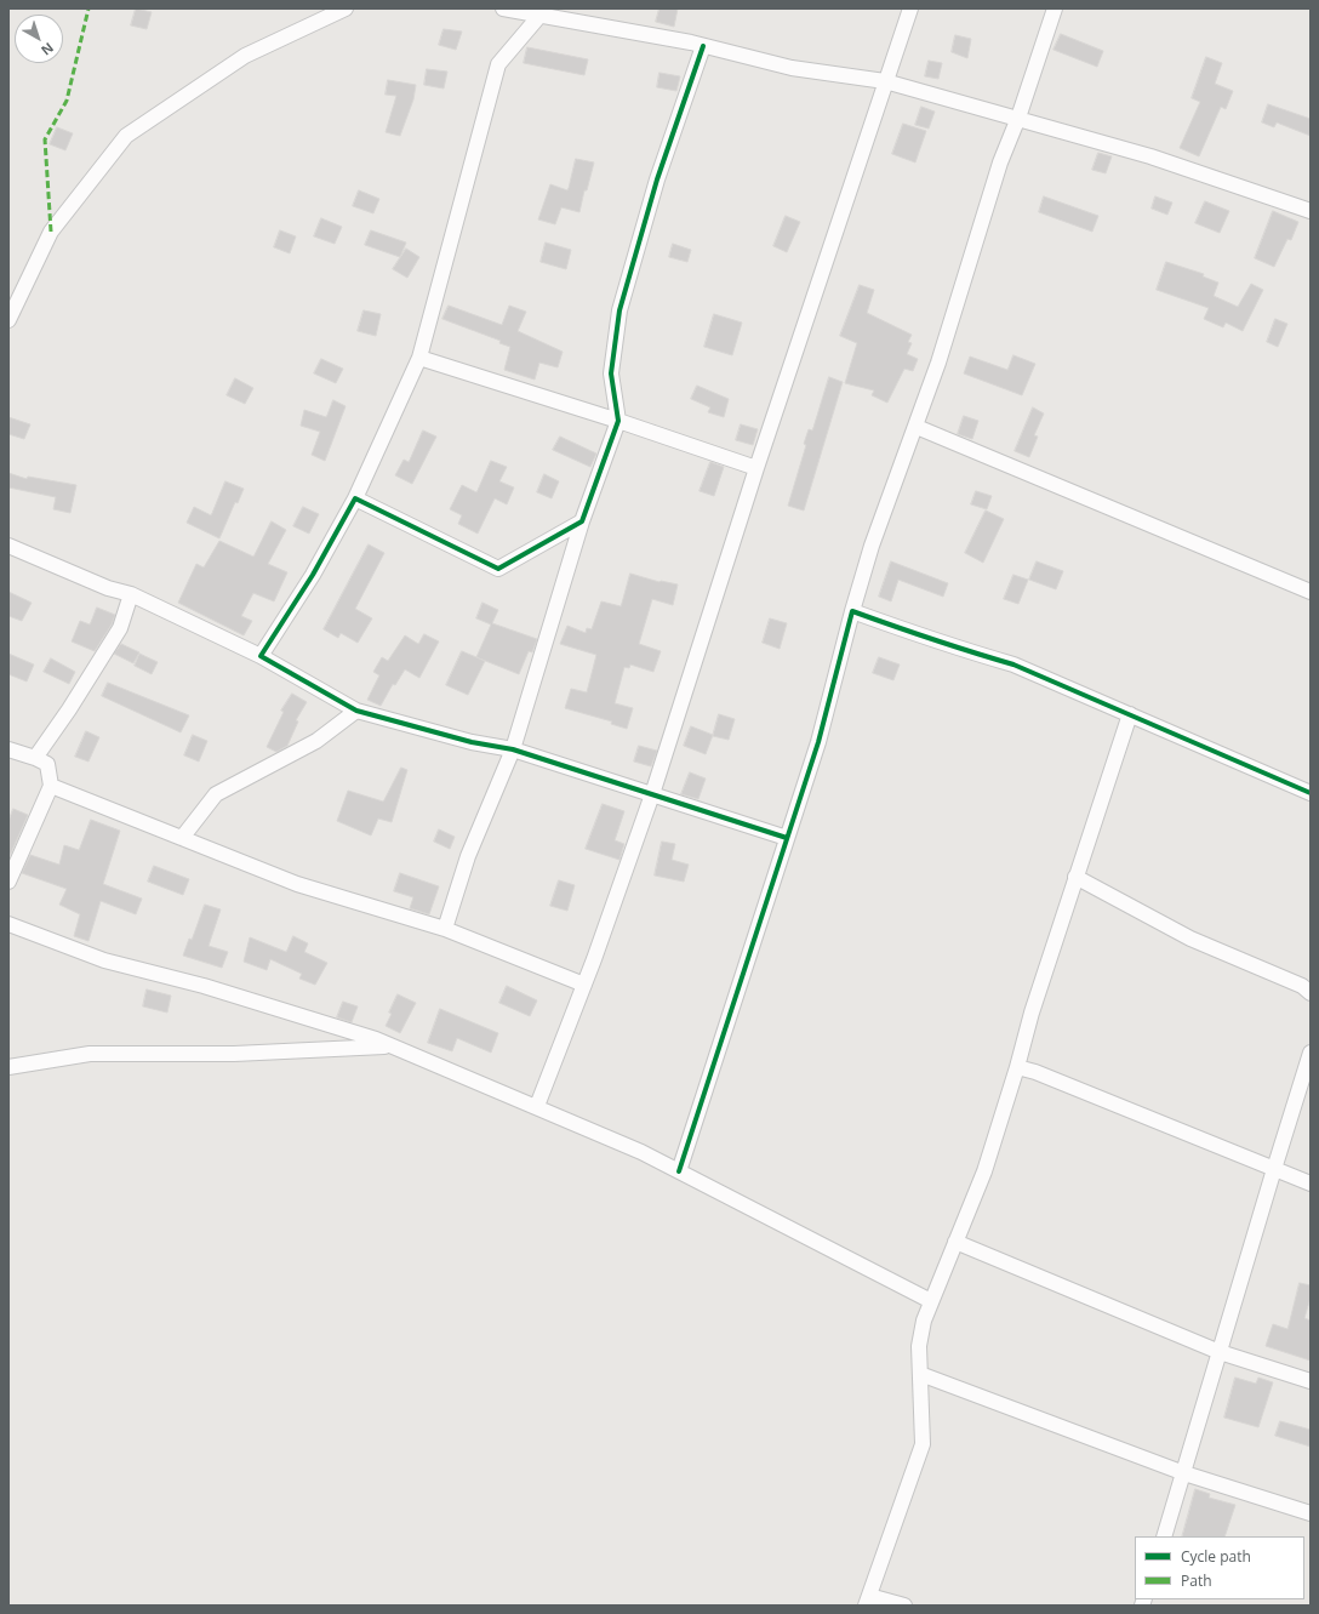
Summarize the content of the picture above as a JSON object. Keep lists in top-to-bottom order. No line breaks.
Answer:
{"legend":["Cycle path","Path"],"north":"bottom right"}
